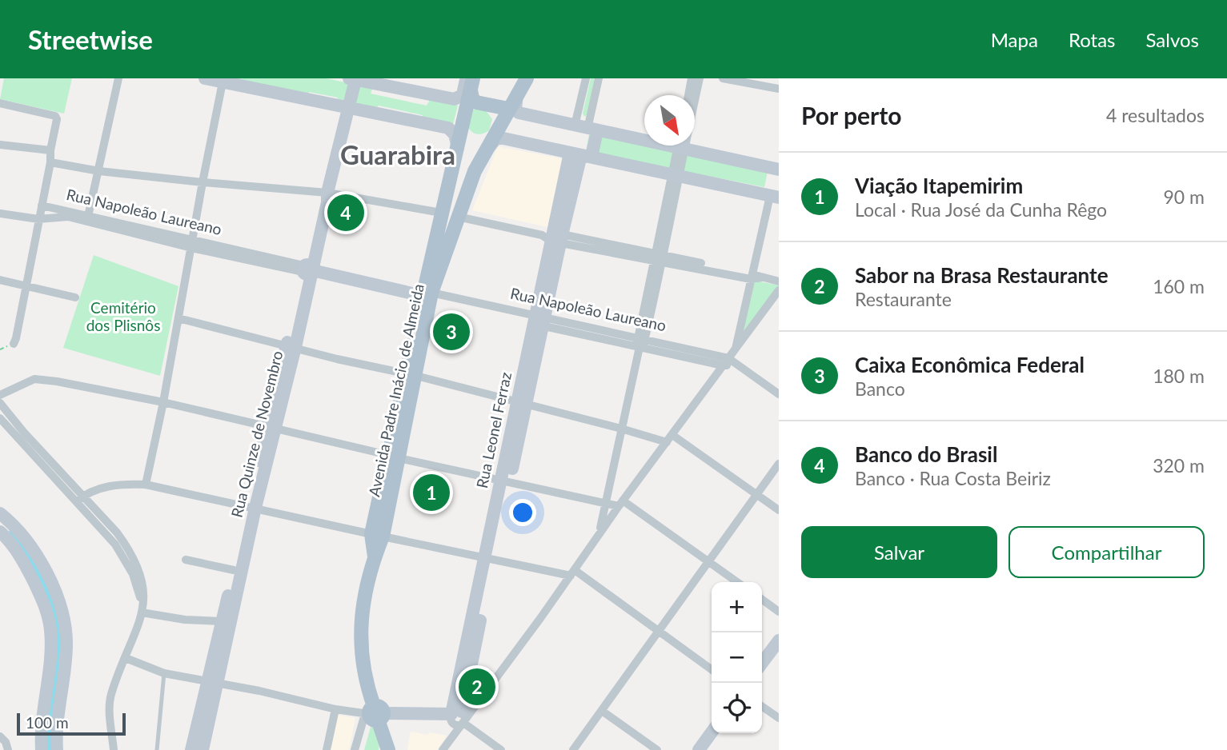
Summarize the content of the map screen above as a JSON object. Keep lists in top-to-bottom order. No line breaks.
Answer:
{"streets":{"main road":["Avenida Padre Inácio de Almeida"],"street":["Rua Napoleão Laureano","Rua Leonel Ferraz","Rua Quinze de Novembro"]},"crossings":[["Rua Napoleão Laureano","Avenida Padre Inácio de Almeida"],["Rua Napoleão Laureano","Rua Leonel Ferraz"],["Rua Napoleão Laureano","Rua Quinze de Novembro"]],"districts":["Guarabira"],"parks":["Cemitério dos Plisnôs"],"scale_bar":"100 m","north":"bottom right","page":{"header":"Streetwise","nav":["Mapa","Rotas","Salvos"],"heading":["Por perto","4 resultados"],"list":[{"mark":"1","name":"Viação Itapemirim","note":"Local · Rua José da Cunha Rêgo","value":"90 m"},{"mark":"2","name":"Sabor na Brasa Restaurante","note":"Restaurante","value":"160 m"},{"mark":"3","name":"Caixa Econômica Federal","note":"Banco","value":"180 m"},{"mark":"4","name":"Banco do Brasil","note":"Banco · Rua Costa Beiriz","value":"320 m"}],"pins":["4","3","1","2"],"buttons":["Salvar","Compartilhar"],"map_buttons":["+","−"],"scale":"100 m"}}
